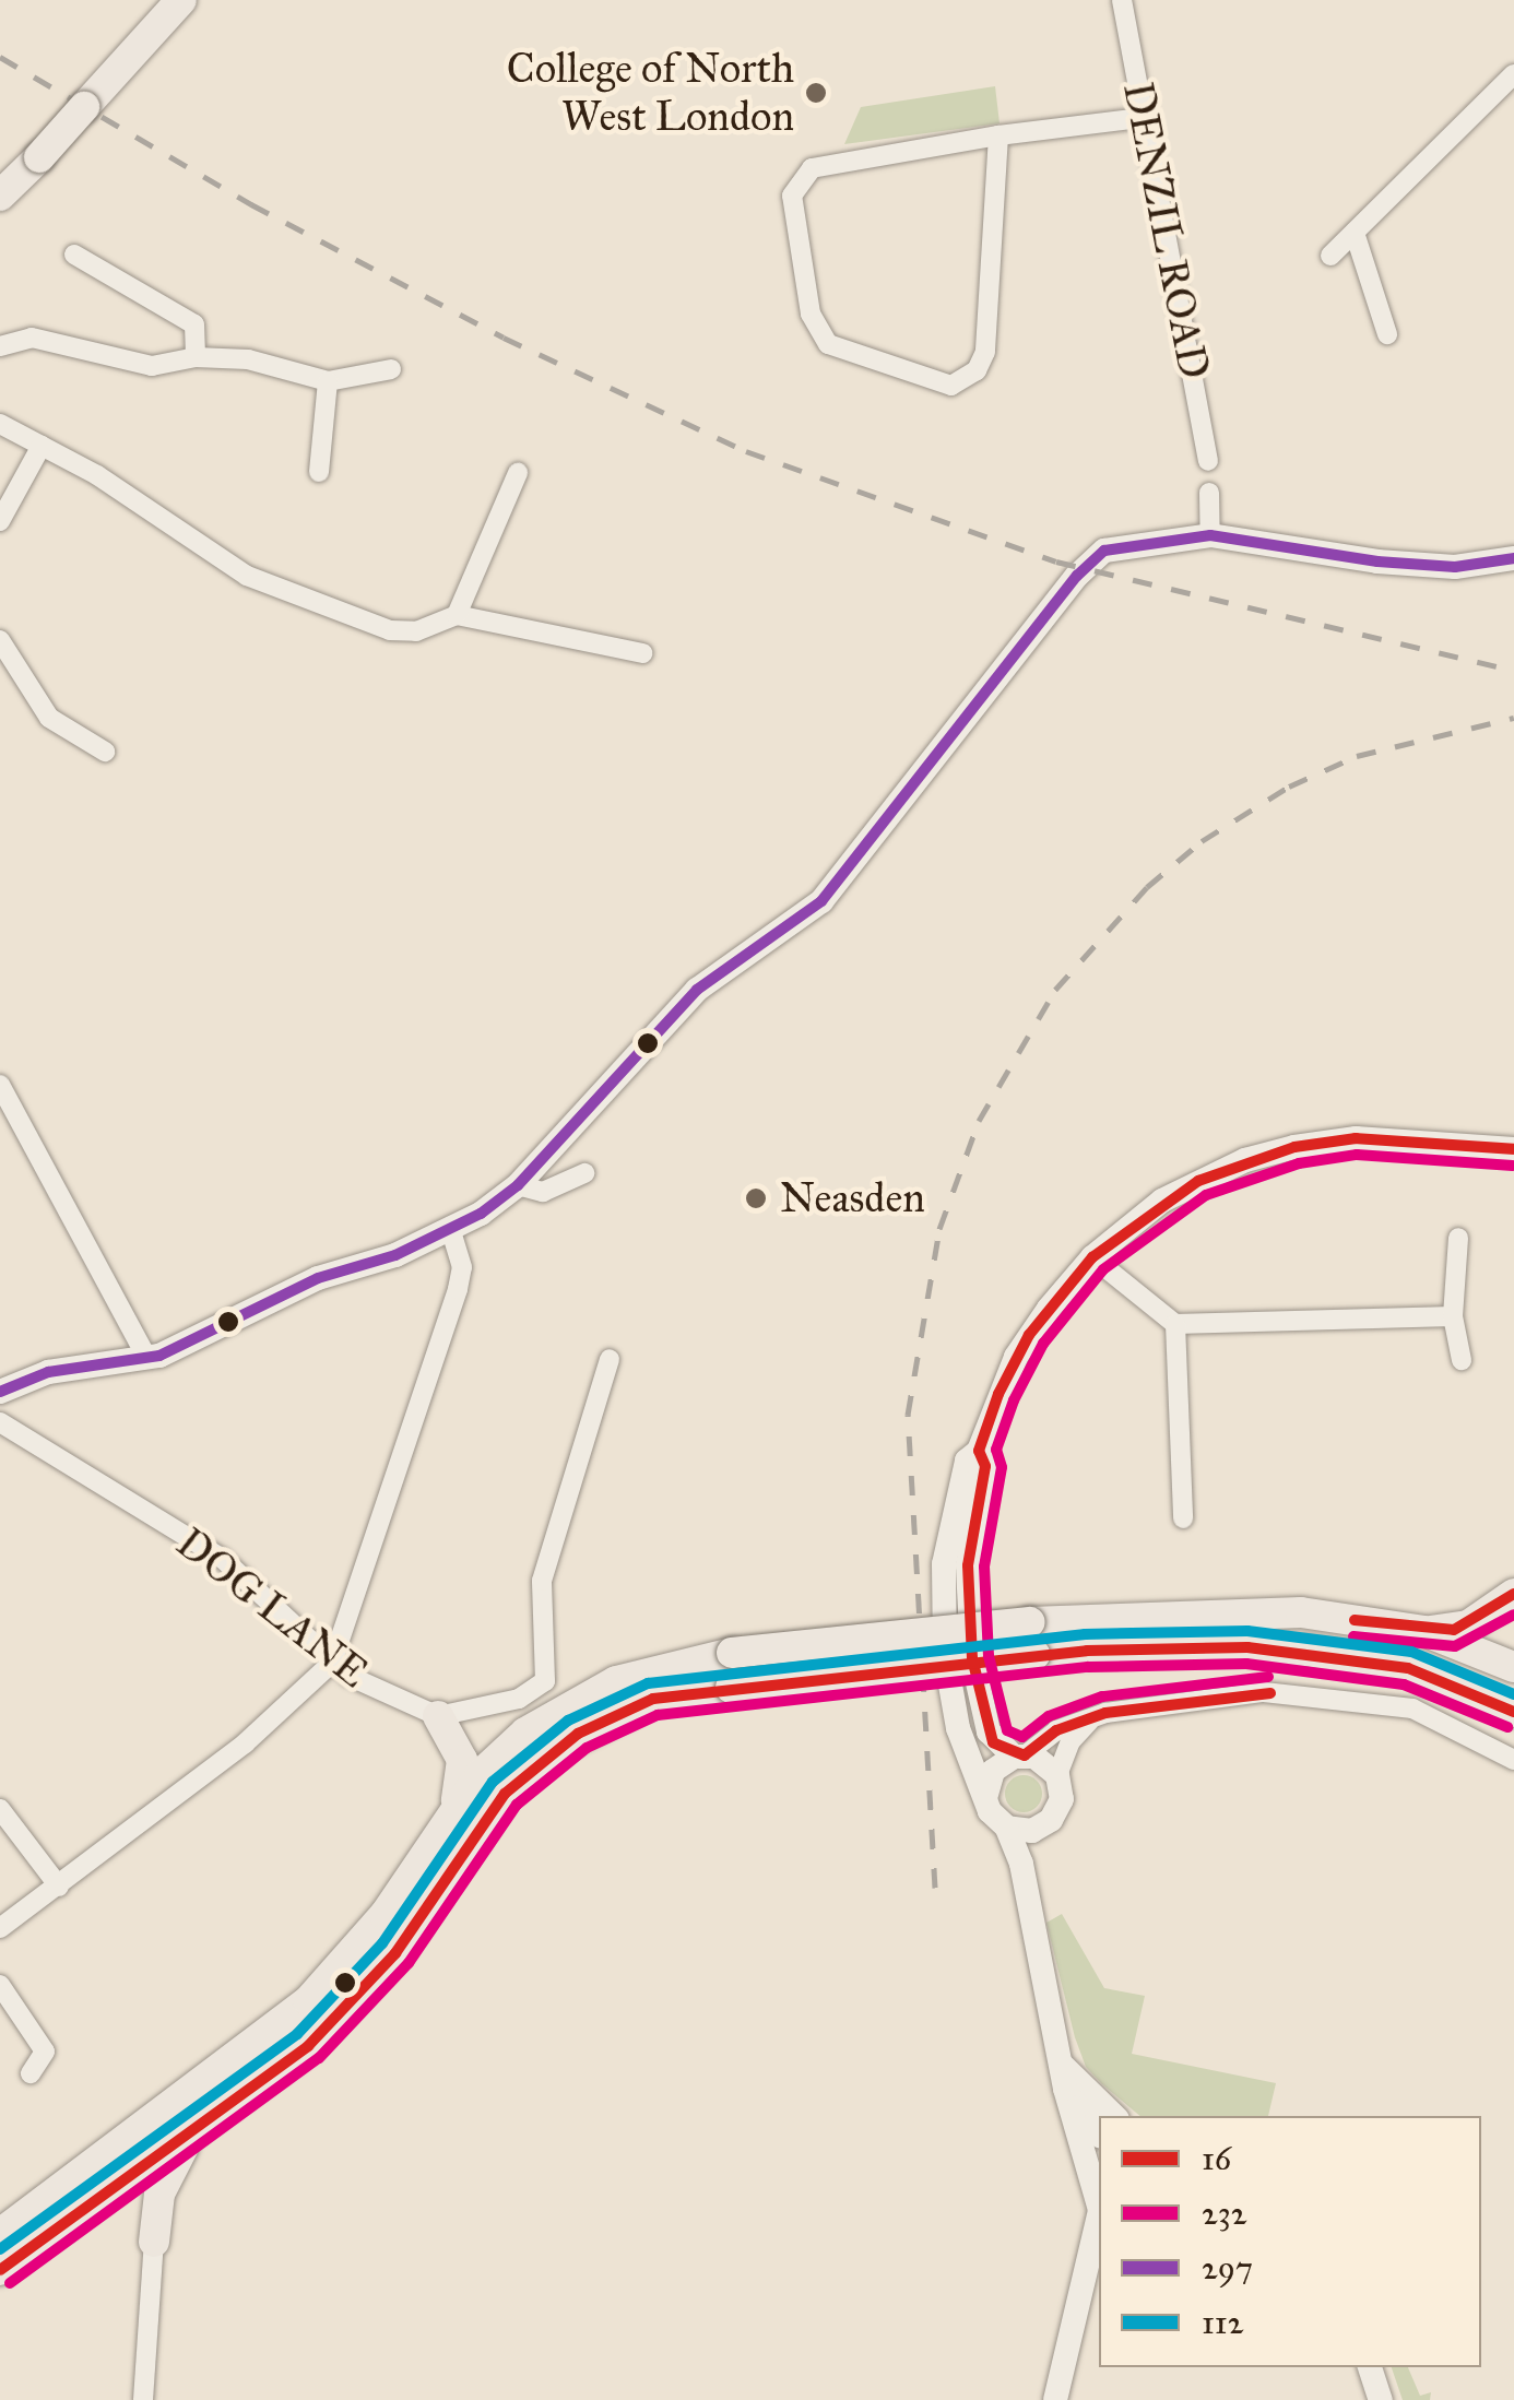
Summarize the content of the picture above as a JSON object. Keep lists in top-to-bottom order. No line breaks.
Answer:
{"streets":{"street":["DENZIL ROAD","DOG LANE"]},"places":["College of North West London","Neasden"],"lines":["transit line 297","transit line 16","transit line 232","transit line 112"],"legend":["16","232","297","112"]}
